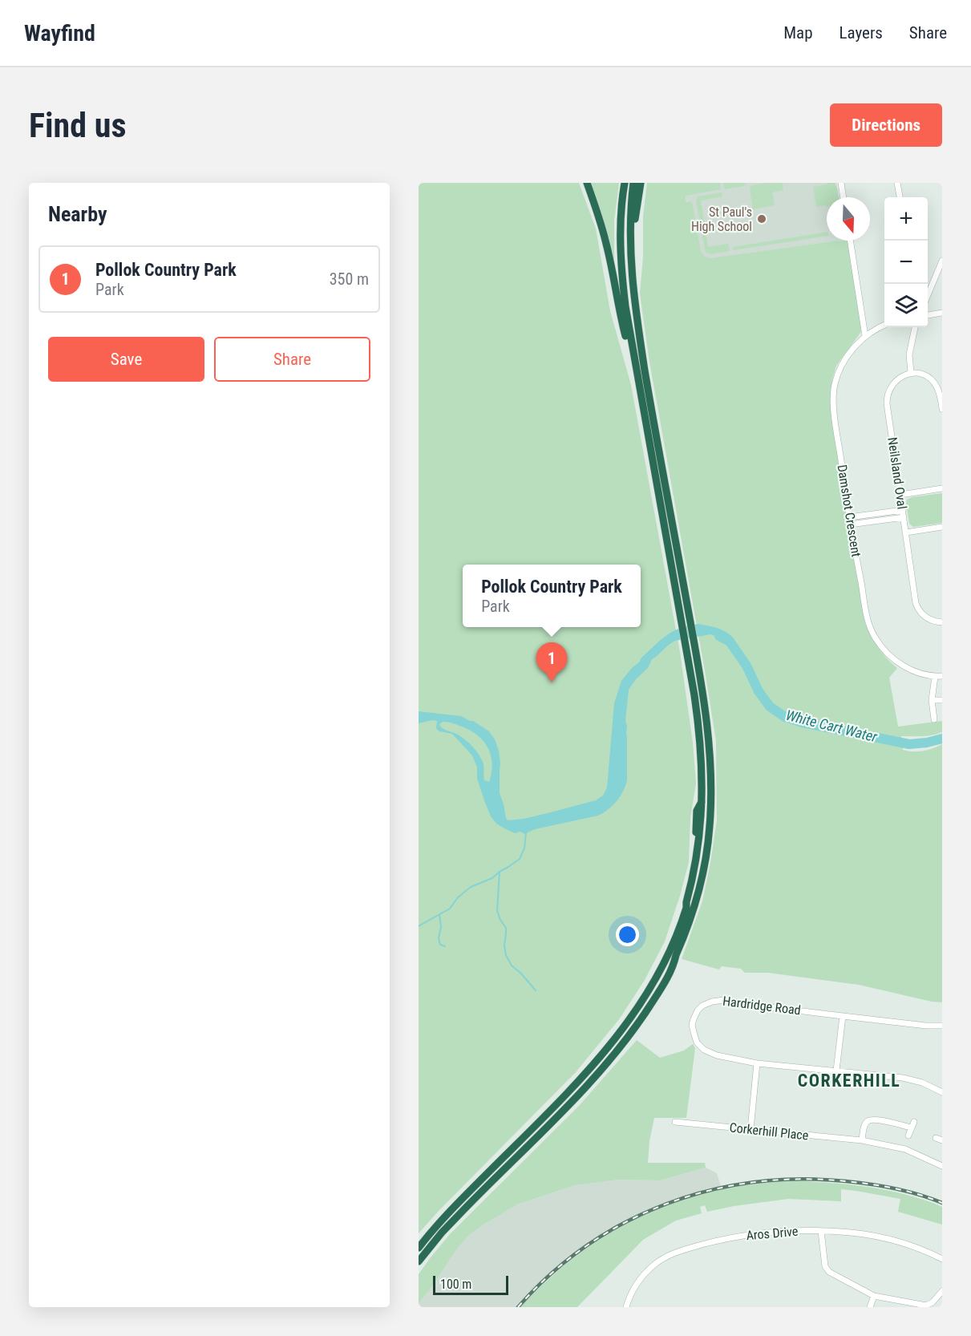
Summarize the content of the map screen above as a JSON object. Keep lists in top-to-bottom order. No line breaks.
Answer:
{"streets":{"street":["Neilsland Oval","Damshot Crescent","Hardridge Road","Corkerhill Place","Aros Drive"]},"districts":["CORKERHILL"],"water":["White Cart Water"],"places":["St Paul's High School"],"scale_bar":"100 m","north":"bottom","page":{"header":"Wayfind","nav":["Map","Layers","Share"],"buttons":["Directions",["Save","Share"]],"title":"Find us","heading":"Nearby","map_buttons":["+","−"],"list":[{"mark":"1","name":"Pollok Country Park","note":"Park","value":"350 m"}],"popup":["Pollok Country Park","Park"],"pins":"1","scale":"100 m"}}
